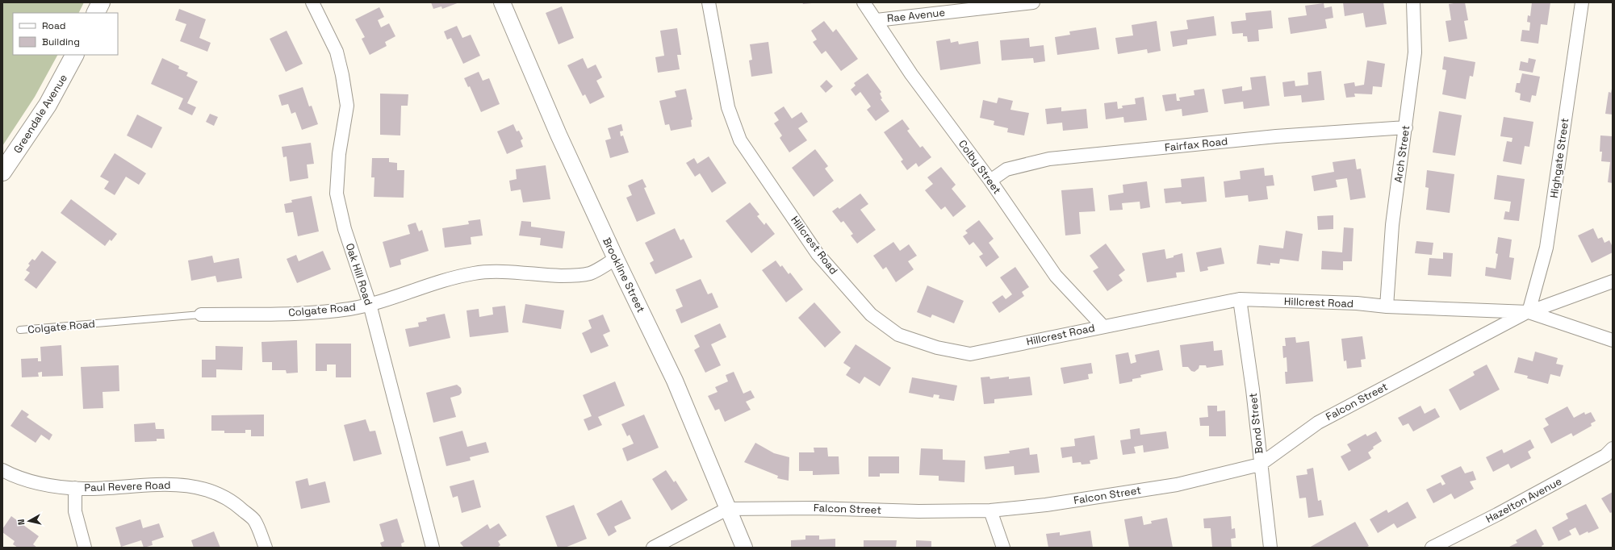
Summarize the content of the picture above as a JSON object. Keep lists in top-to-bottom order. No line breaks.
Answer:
{"streets":{"main road":["Greendale Avenue"],"street":["Rae Avenue","Fairfax Road","Arch Street","Highgate Street","Colby Street","Hillcrest Road","Oak Hill Road","Brookline Street","Colgate Road","Falcon Street","Bond Street","Paul Revere Road","Hazelton Avenue"]},"crossings":[["Rae Avenue","Colby Street"],["Fairfax Road","Arch Street"],["Fairfax Road","Colby Street"],["Arch Street","Hillcrest Road"],["Highgate Street","Hillcrest Road"],["Highgate Street","Falcon Street"],["Colby Street","Hillcrest Road"],["Hillcrest Road","Falcon Street"],["Hillcrest Road","Bond Street"],["Oak Hill Road","Colgate Road"],["Brookline Street","Colgate Road"],["Brookline Street","Falcon Street"],["Falcon Street","Bond Street"]],"legend":["Road","Building"],"north":"left"}
